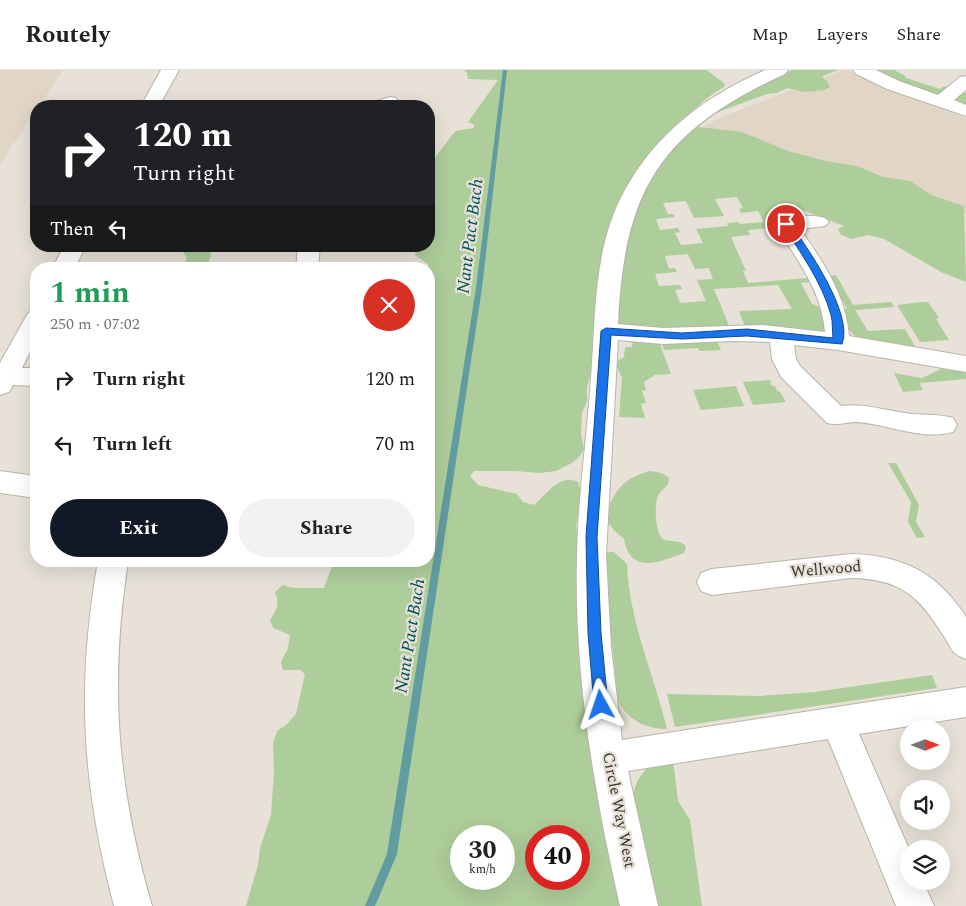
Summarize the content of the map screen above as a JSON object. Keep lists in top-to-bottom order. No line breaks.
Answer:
{"streets":{"street":["Wellwood","Circle Way West"]},"water":["Nant Pact Bach"],"north":"right","page":{"header":"Routely","nav":["Map","Layers","Share"],"turn":["120 m","Turn right"],"then":"Then","heading":["1 min","250 m · 07:02"],"list":[{"name":"Turn right","value":"120 m"},{"name":"Turn left","value":"70 m"}],"buttons":["Exit","Share"],"speed":"30 km/h","limit":"40"}}
